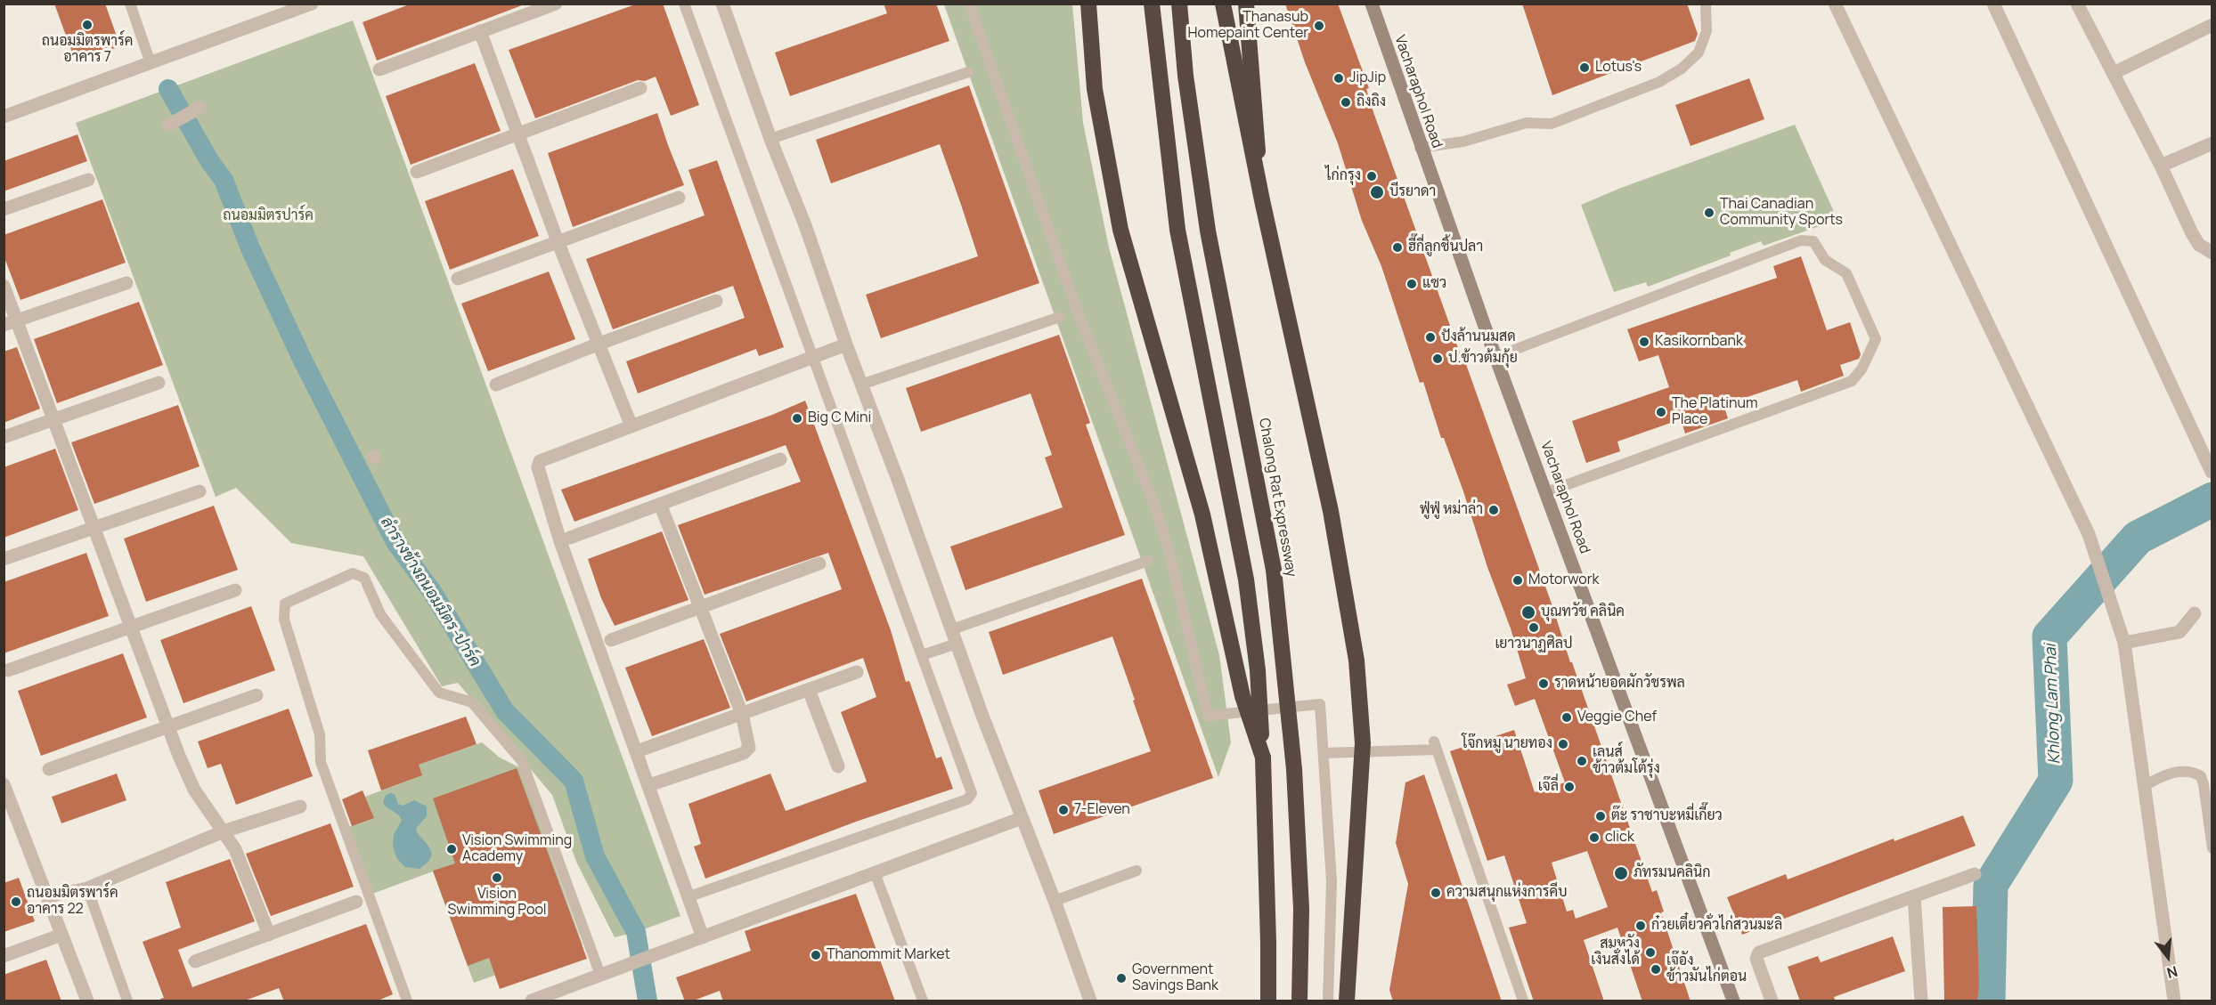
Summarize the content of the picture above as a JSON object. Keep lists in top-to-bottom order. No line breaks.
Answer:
{"streets":{"highway":["Chalong Rat Expressway"],"main road":["Vacharaphol Road"]},"water":["ลำรางข้างถนอมมิตร-ปาร์ค","Khlong Lam Phai"],"parks":["ถนอมมิตรปาร์ค"],"places":["ถนอมมิตรพาร์ค อาคาร 7","Thanasub Homepaint Center","Lotus's","JipJip","ถิงถิง","ไก่กรุง","บีรยาดา","Thai Canadian Community Sports","ฮี๊กี่ลูกชิ้นปลา","แซว","ปังล้านนมสด","Kasikornbank","ป.ข้าวต้มกุ้ย","The Platinum Place","Big C Mini","ฟู่ฟู่ หม่าล่า","Motorwork","บุณทวัช คลินิค","เยาวนาฏศิลป","ราดหน้ายอดผักวัชรพล","Veggie Chef","โจ๊กหมู นายทอง","เลนส์ ข้าวต้มโต้รุ่ง","เจ๊ลี่","7-Eleven","ต๊ะ ราชาบะหมี่เกี๊ยว","click","Vision Swimming Academy","ภัทรมนคลินิก","Vision Swimming Pool","ความสนุกแห่งการคีบ","ถนอมมิตรพาร์ค อาคาร 22","ก๋วยเตี๋ยวคั่วไก่สวนมะลิ","สมหวัง เงินสั่งได้","Thanommit Market","เจ๊อัง ข้าวมันไก่ตอน","Government Savings Bank"],"north":"bottom"}
